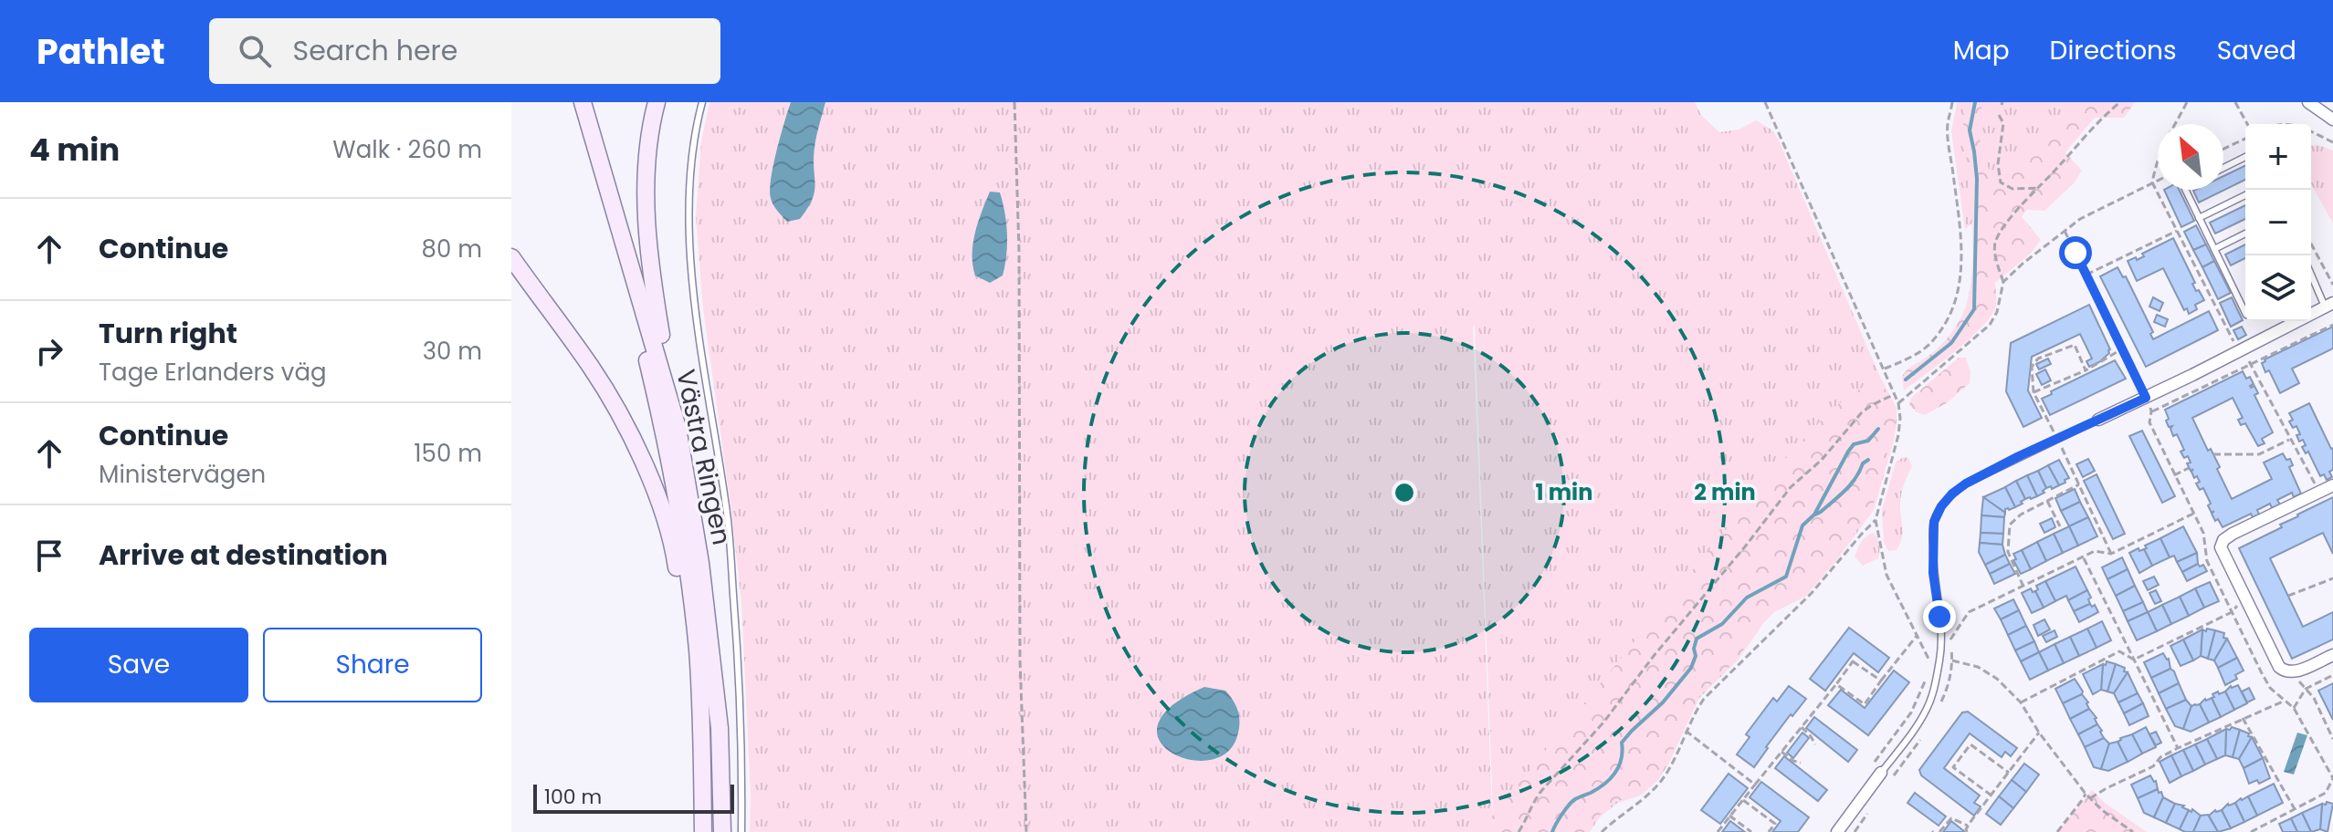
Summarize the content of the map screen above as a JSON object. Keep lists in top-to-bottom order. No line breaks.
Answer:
{"streets":{"main road":["Västra Ringen"]},"scale_bar":"100 m","north":"top left","page":{"header":"Pathlet","search":"Search here","nav":["Map","Directions","Saved"],"heading":["4 min","Walk · 260 m"],"map_buttons":["+","−"],"list":[["Continue","80 m"],["Turn right","Tage Erlanders väg","30 m"],["Continue","Ministervägen","150 m"],"Arrive at destination"],"buttons":["Save","Share"],"scale":"100 m"},"rings":["1 min","2 min"]}
